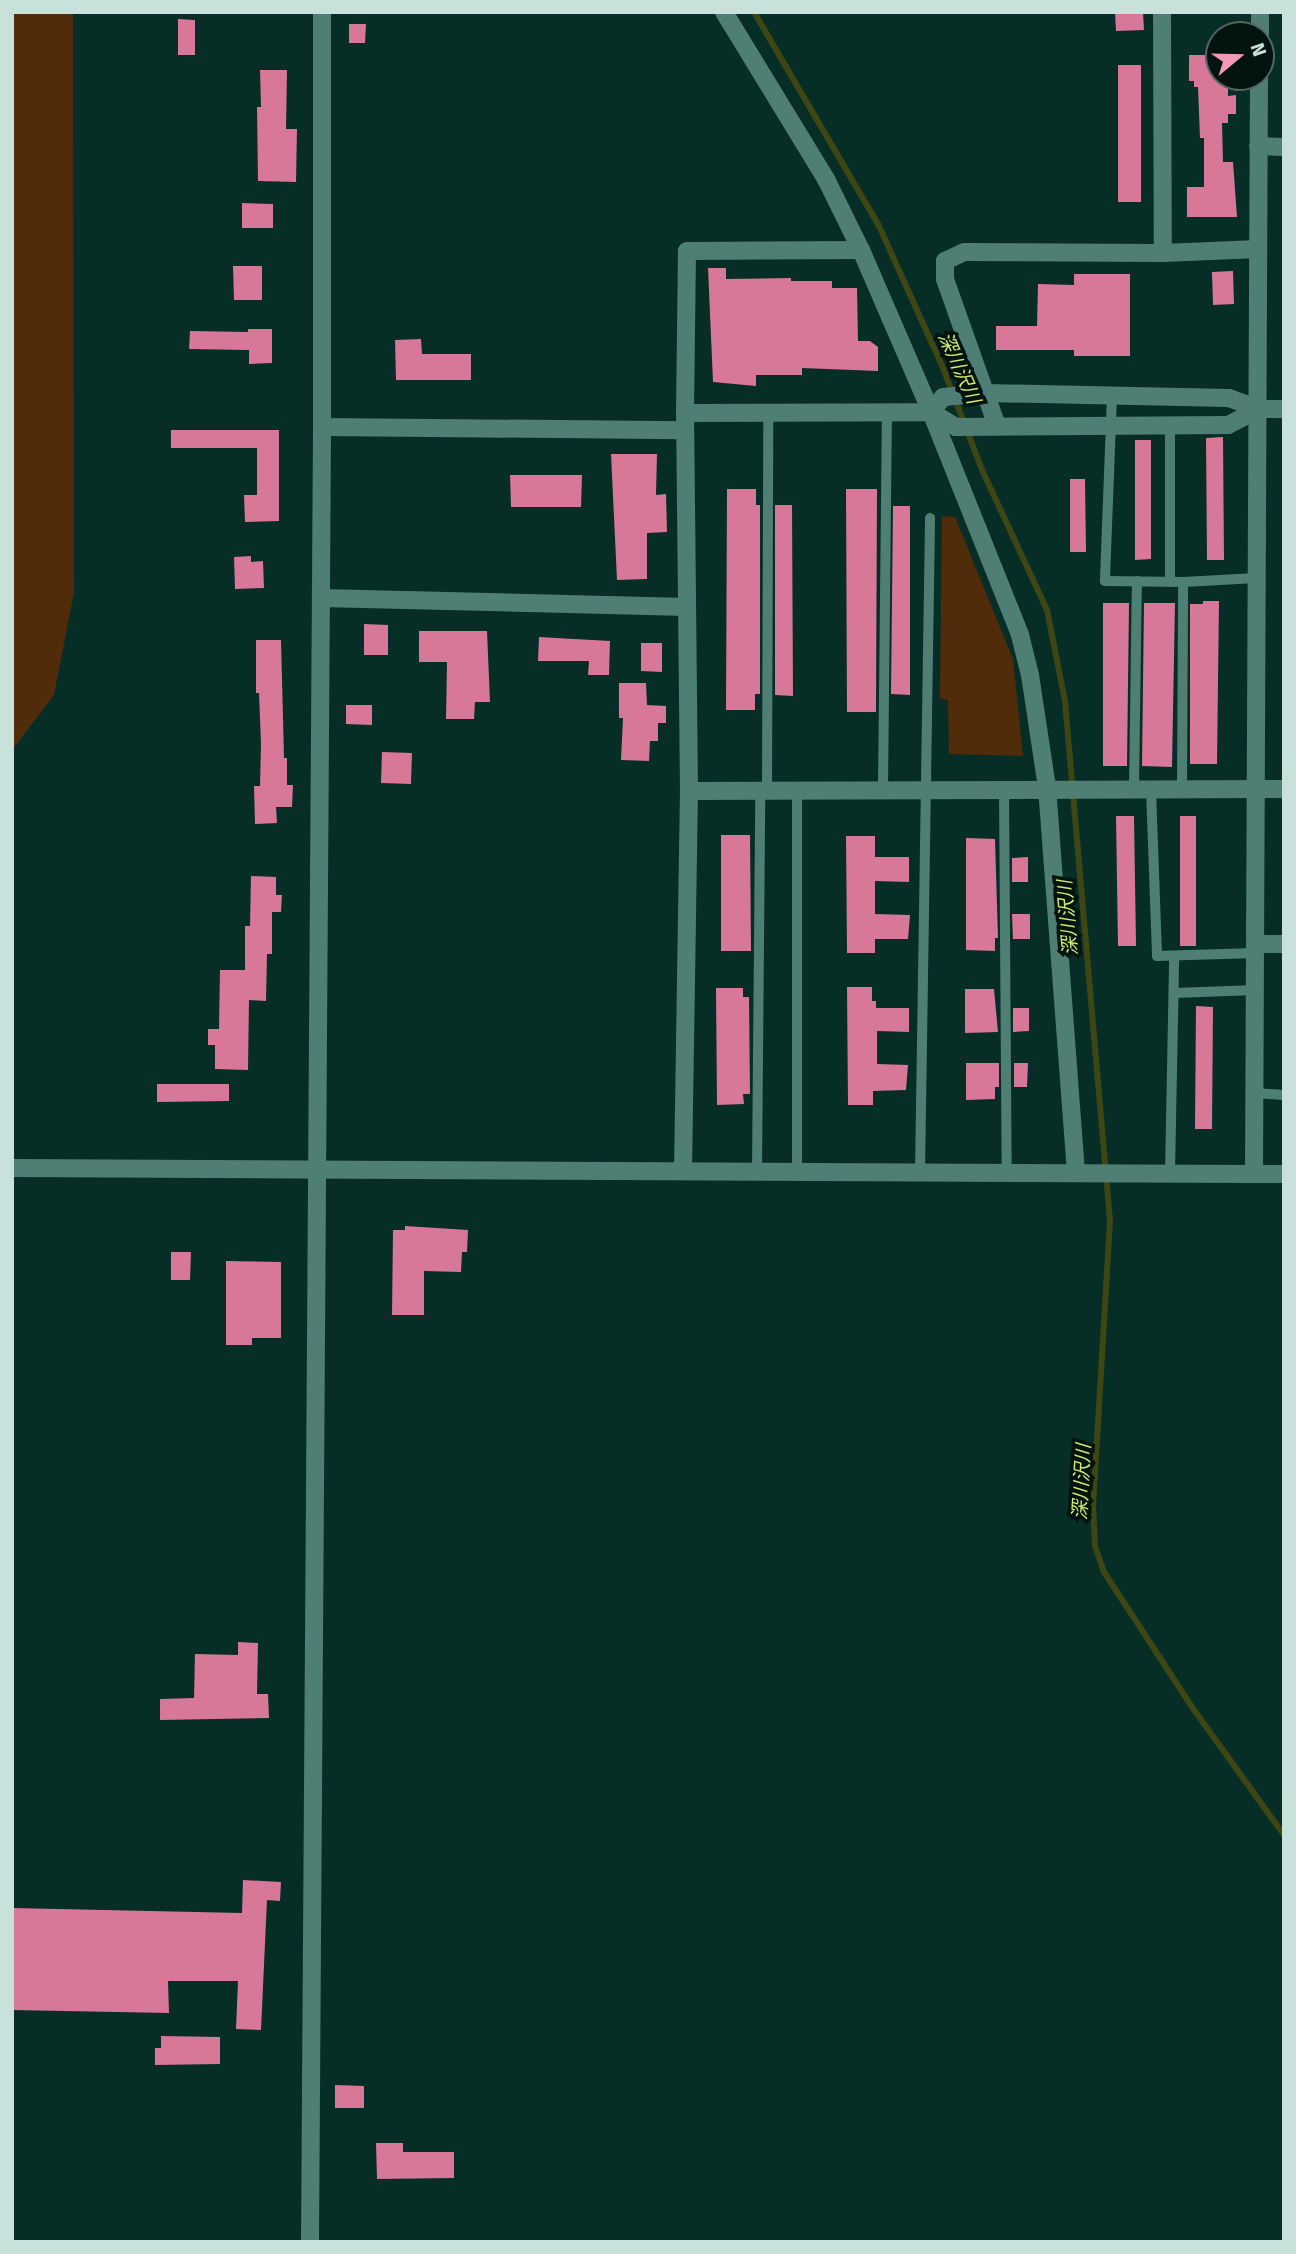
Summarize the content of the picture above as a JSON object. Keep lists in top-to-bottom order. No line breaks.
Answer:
{"water":["深川沢川"],"north":"right"}
